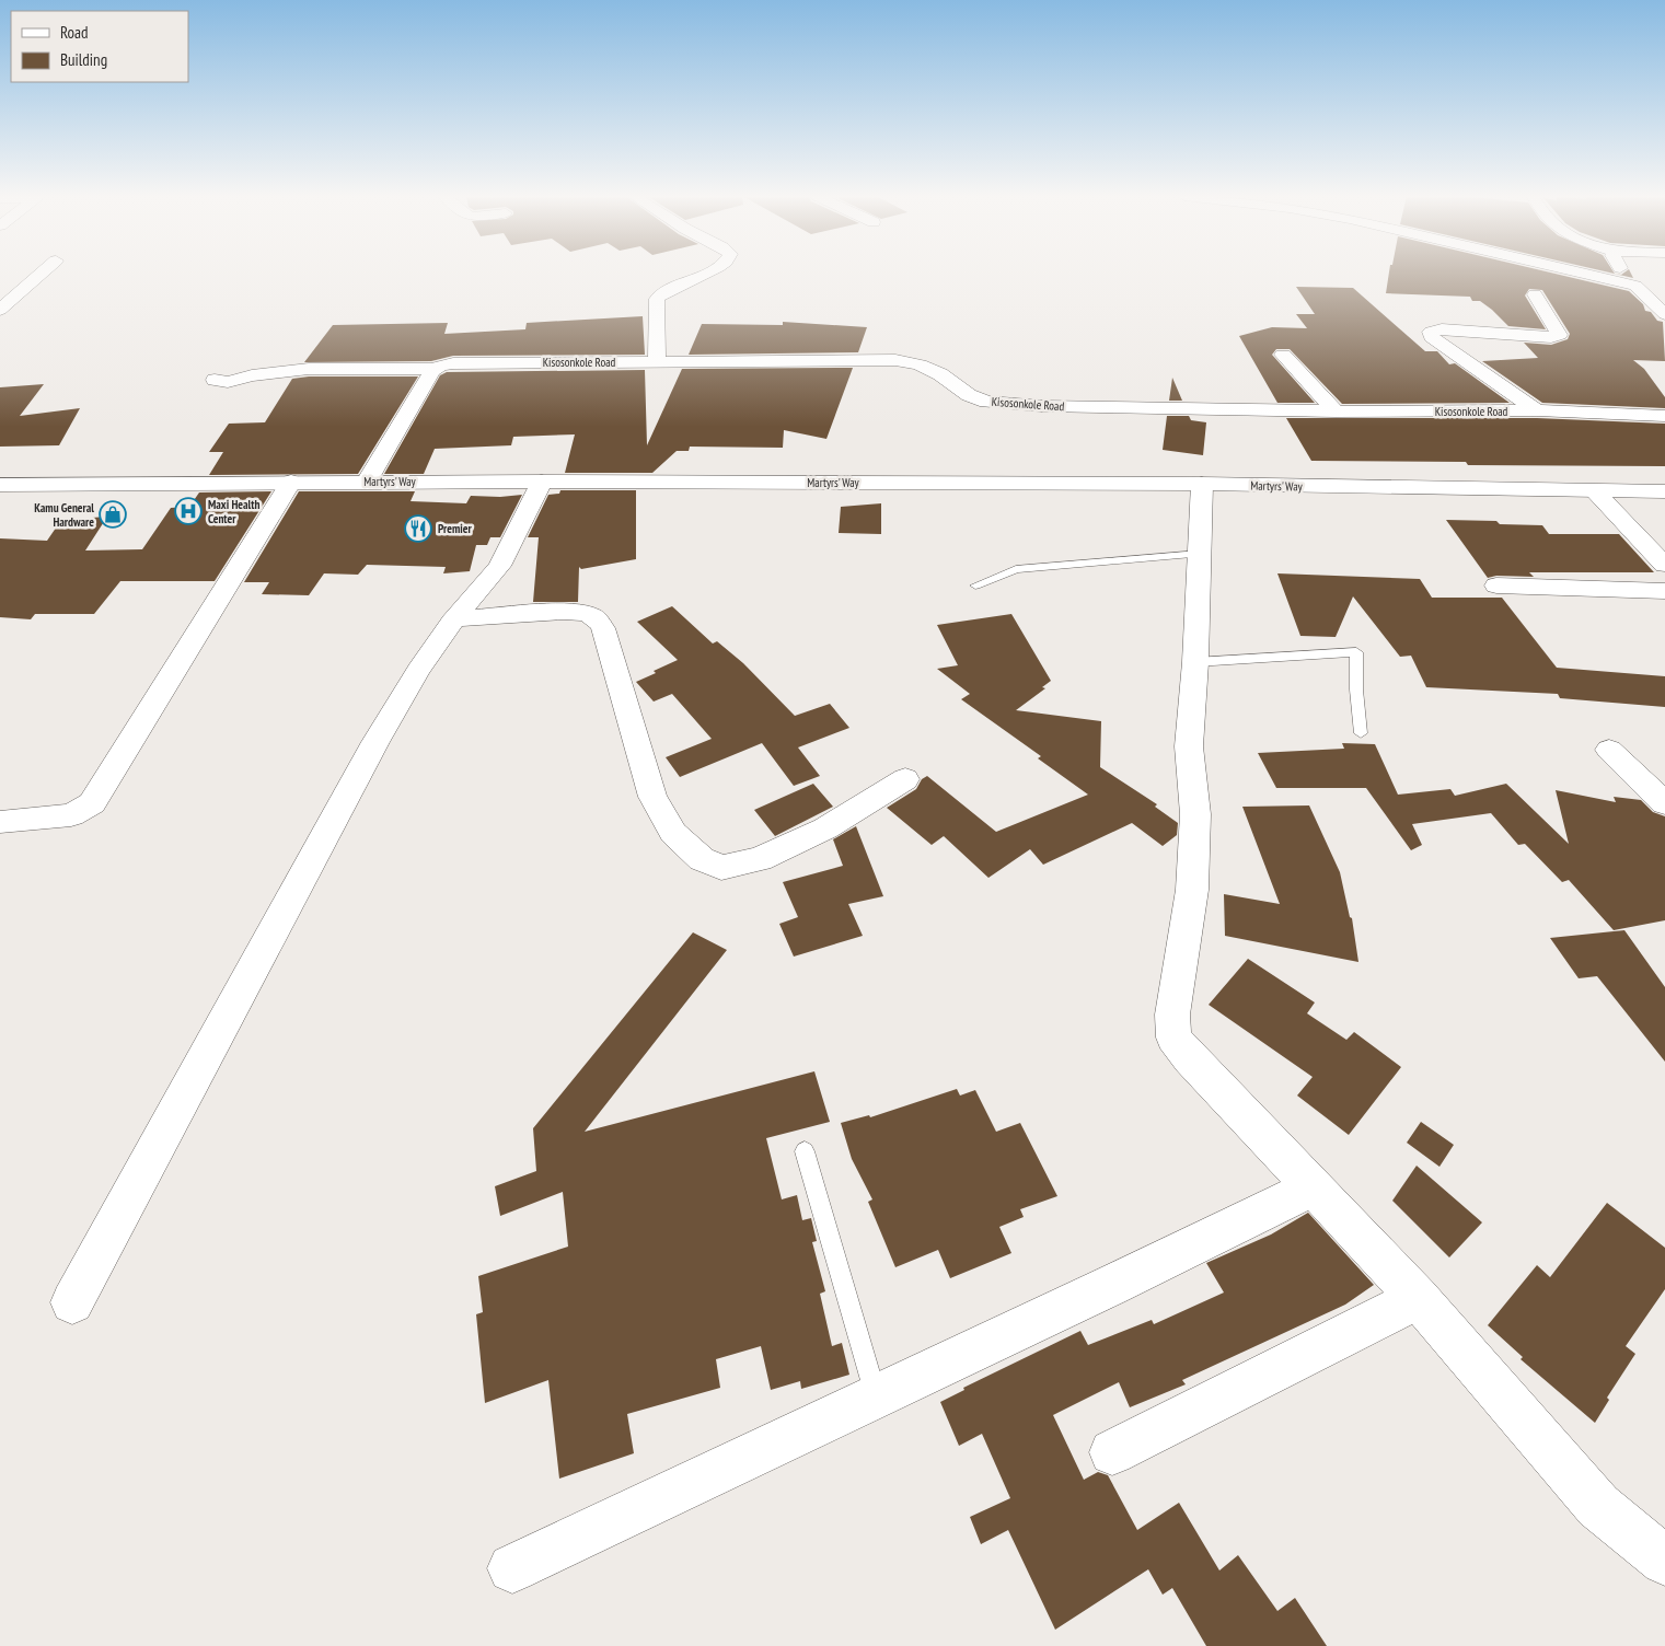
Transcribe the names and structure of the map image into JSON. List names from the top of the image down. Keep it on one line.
{"streets":{"street":["Kisosonkole Road","Martyrs' Way"]},"places":{"hospital":["Maxi Health Center"],"shop":["Kamu General Hardware"],"restaurant":["Premier"]},"legend":["Road","Building"]}
